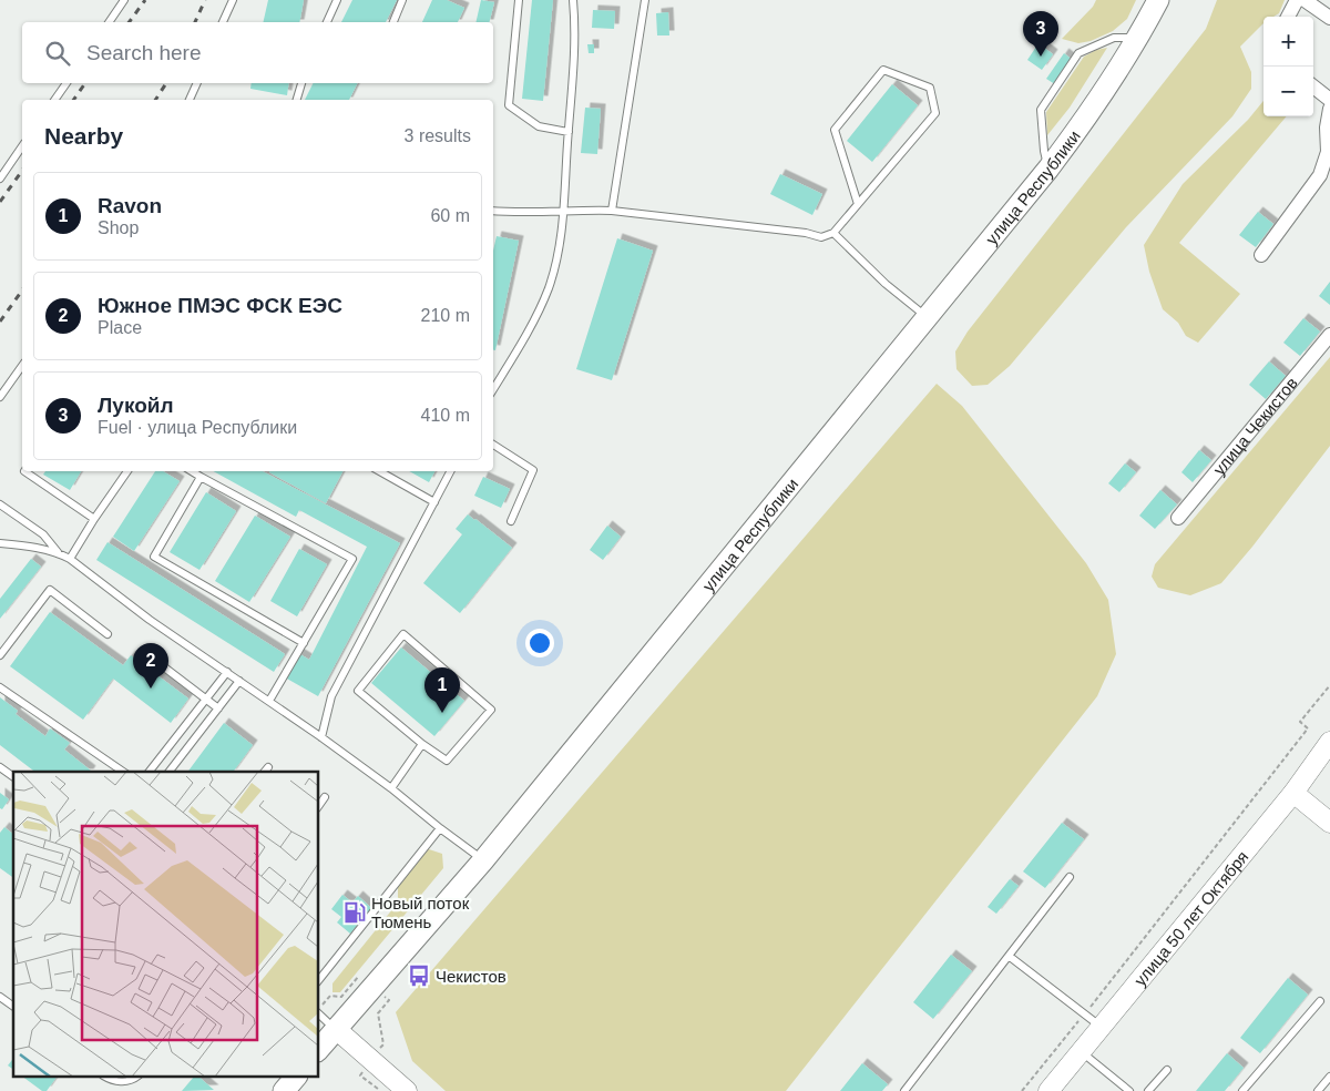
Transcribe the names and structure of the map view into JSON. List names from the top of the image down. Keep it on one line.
{"streets":{"main road":["улица Республики","улица 50 лет Октября"],"street":["улица Чекистов"]},"places":{"fuel station":["Новый поток Тюмень"],"bus stop":["Чекистов"]},"page":{"pins":["3","2","1"],"map_buttons":["+","−"],"search":"Search here","heading":["Nearby","3 results"],"list":[{"mark":"1","name":"Ravon","note":"Shop","value":"60 m"},{"mark":"2","name":"Южное ПМЭС ФСК ЕЭС","note":"Place","value":"210 m"},{"mark":"3","name":"Лукойл","note":"Fuel · улица Республики","value":"410 m"}]}}
